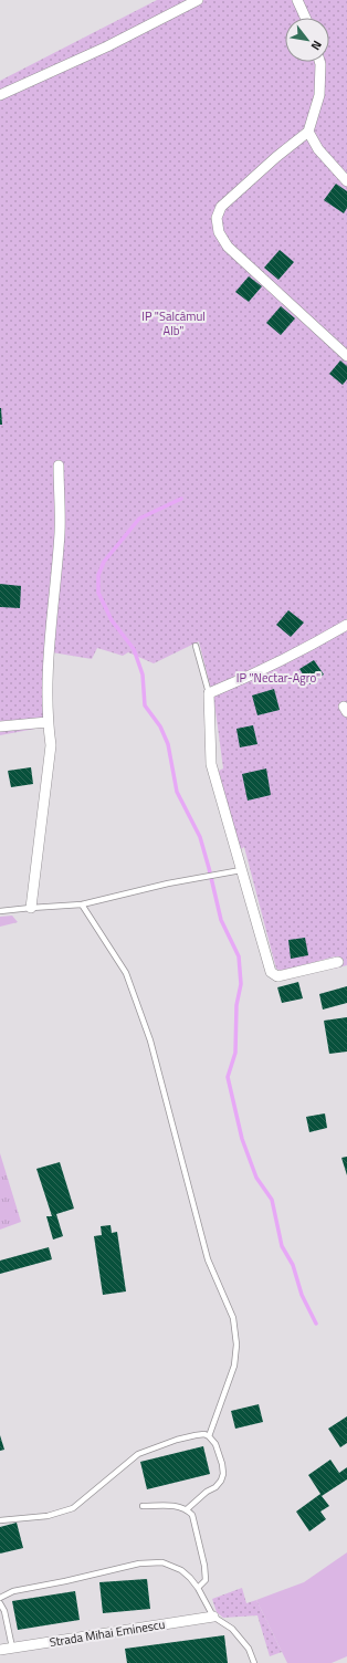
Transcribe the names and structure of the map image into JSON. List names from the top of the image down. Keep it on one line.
{"streets":{"street":["Strada Mihai Eminescu"]},"parks":["IP \"Salcâmul Alb\"","IP \"Nectar-Agro\""],"north":"bottom right"}
